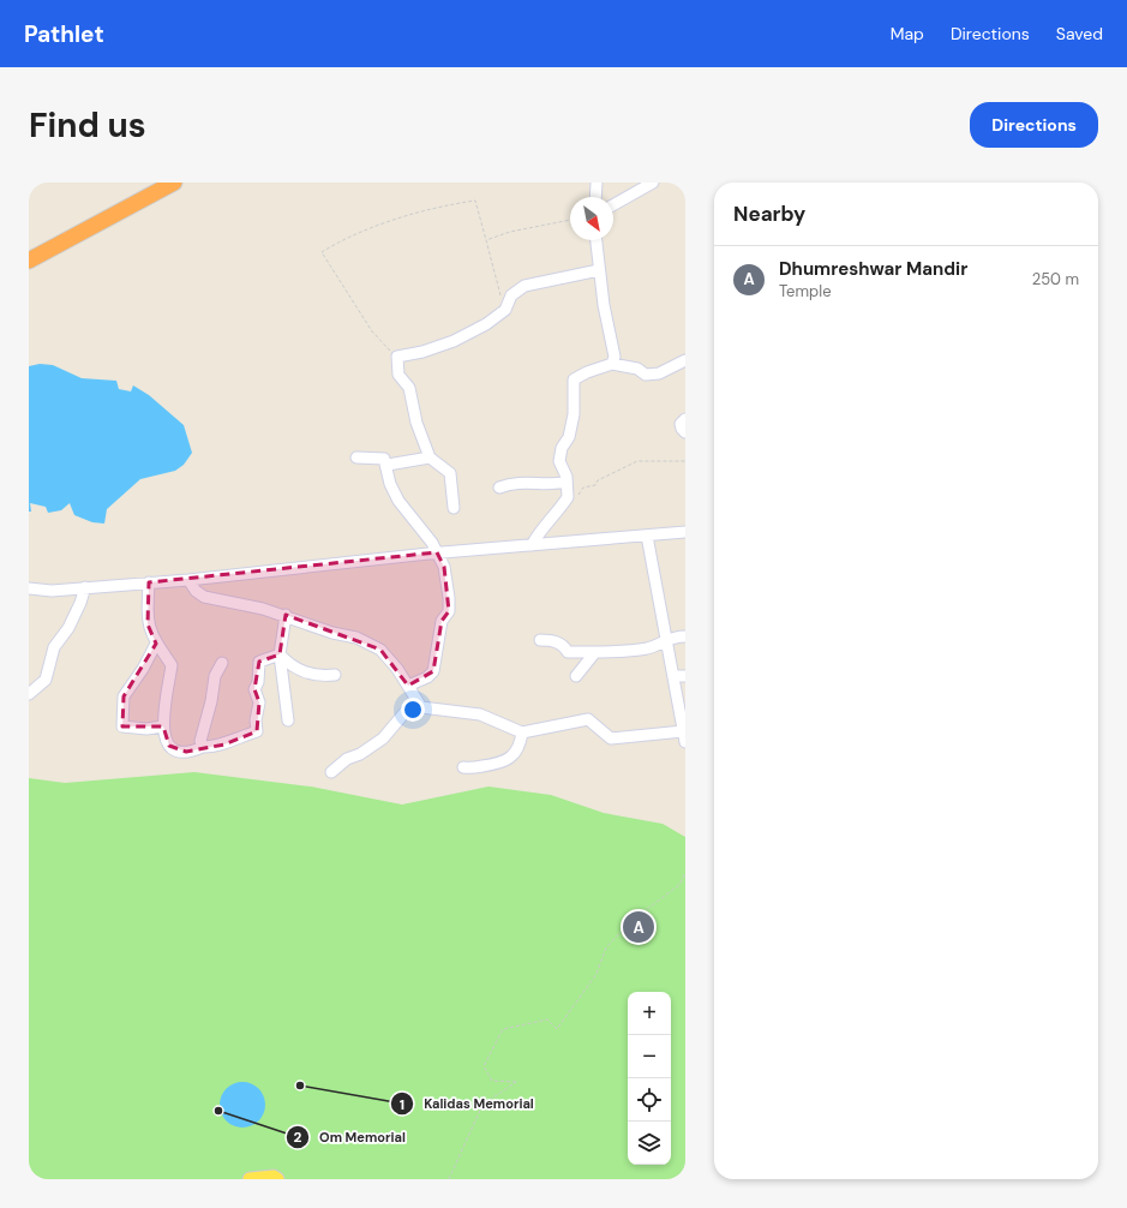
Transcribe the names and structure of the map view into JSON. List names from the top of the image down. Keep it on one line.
{"places":["Kalidas Memorial","Om Memorial"],"north":"bottom right","page":{"header":"Pathlet","nav":["Map","Directions","Saved"],"buttons":"Directions","title":"Find us","heading":"Nearby","list":[{"mark":"A","name":"Dhumreshwar Mandir","note":"Temple","value":"250 m"}],"pins":"A","map_buttons":["+","−"]}}
